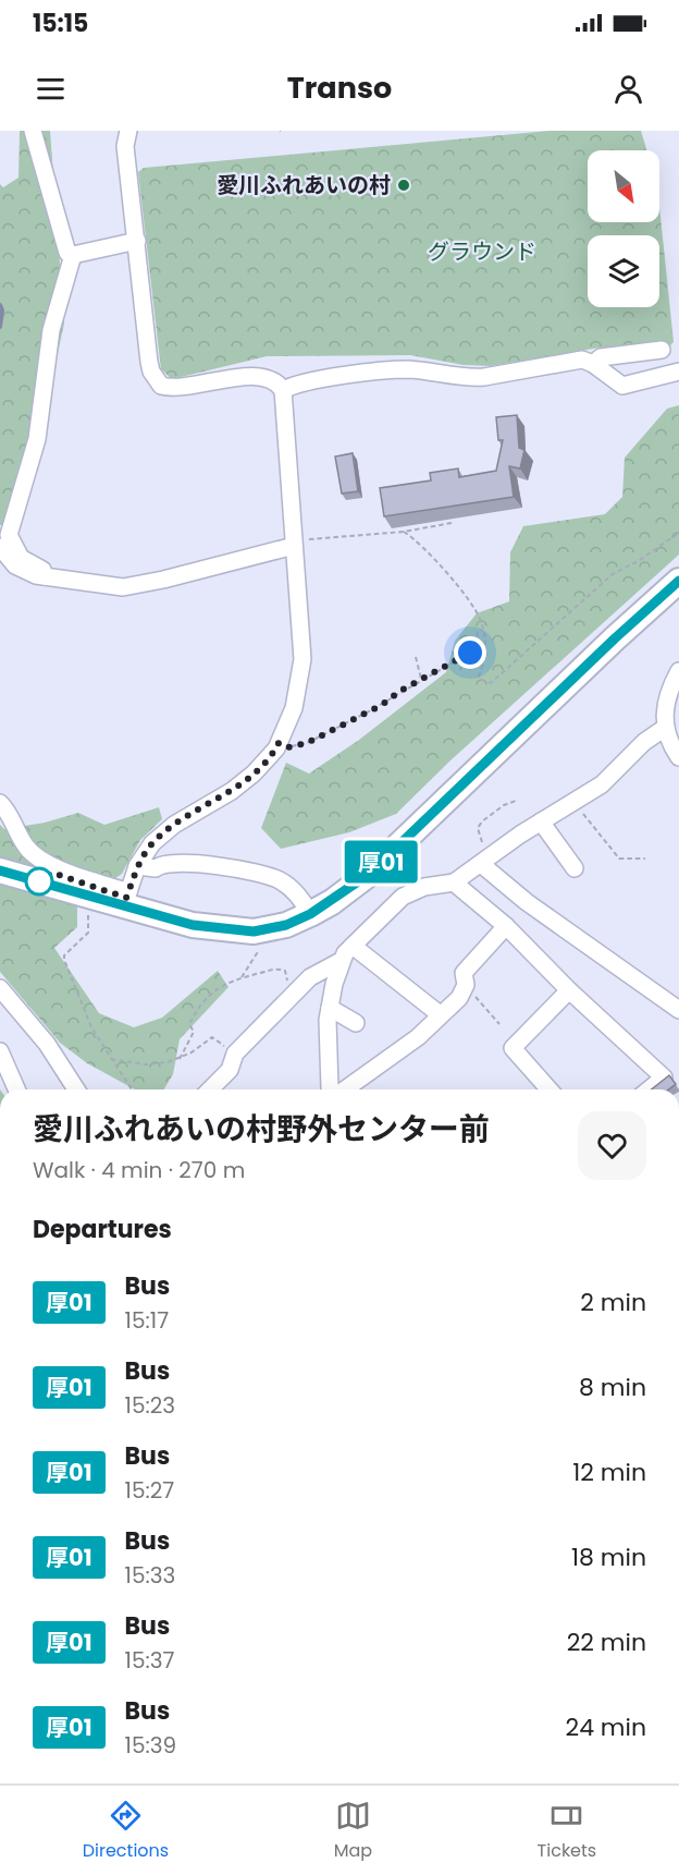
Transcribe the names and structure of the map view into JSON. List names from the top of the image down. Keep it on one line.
{"parks":["グラウンド"],"places":["愛川ふれあいの村"],"lines":["bus line 厚01"],"north":"bottom right","page":{"status":"15:15","header":"Transo","on_map":"厚01","heading":[["愛川ふれあいの村野外センター前","Walk · 4 min · 270 m"],"Departures"],"list":[{"mark":"厚01","name":"Bus","note":"15:17","value":"2 min"},{"mark":"厚01","name":"Bus","note":"15:23","value":"8 min"},{"mark":"厚01","name":"Bus","note":"15:27","value":"12 min"},{"mark":"厚01","name":"Bus","note":"15:33","value":"18 min"},{"mark":"厚01","name":"Bus","note":"15:37","value":"22 min"},{"mark":"厚01","name":"Bus","note":"15:39","value":"24 min"}],"tabs":["Directions","Map","Tickets"]}}
